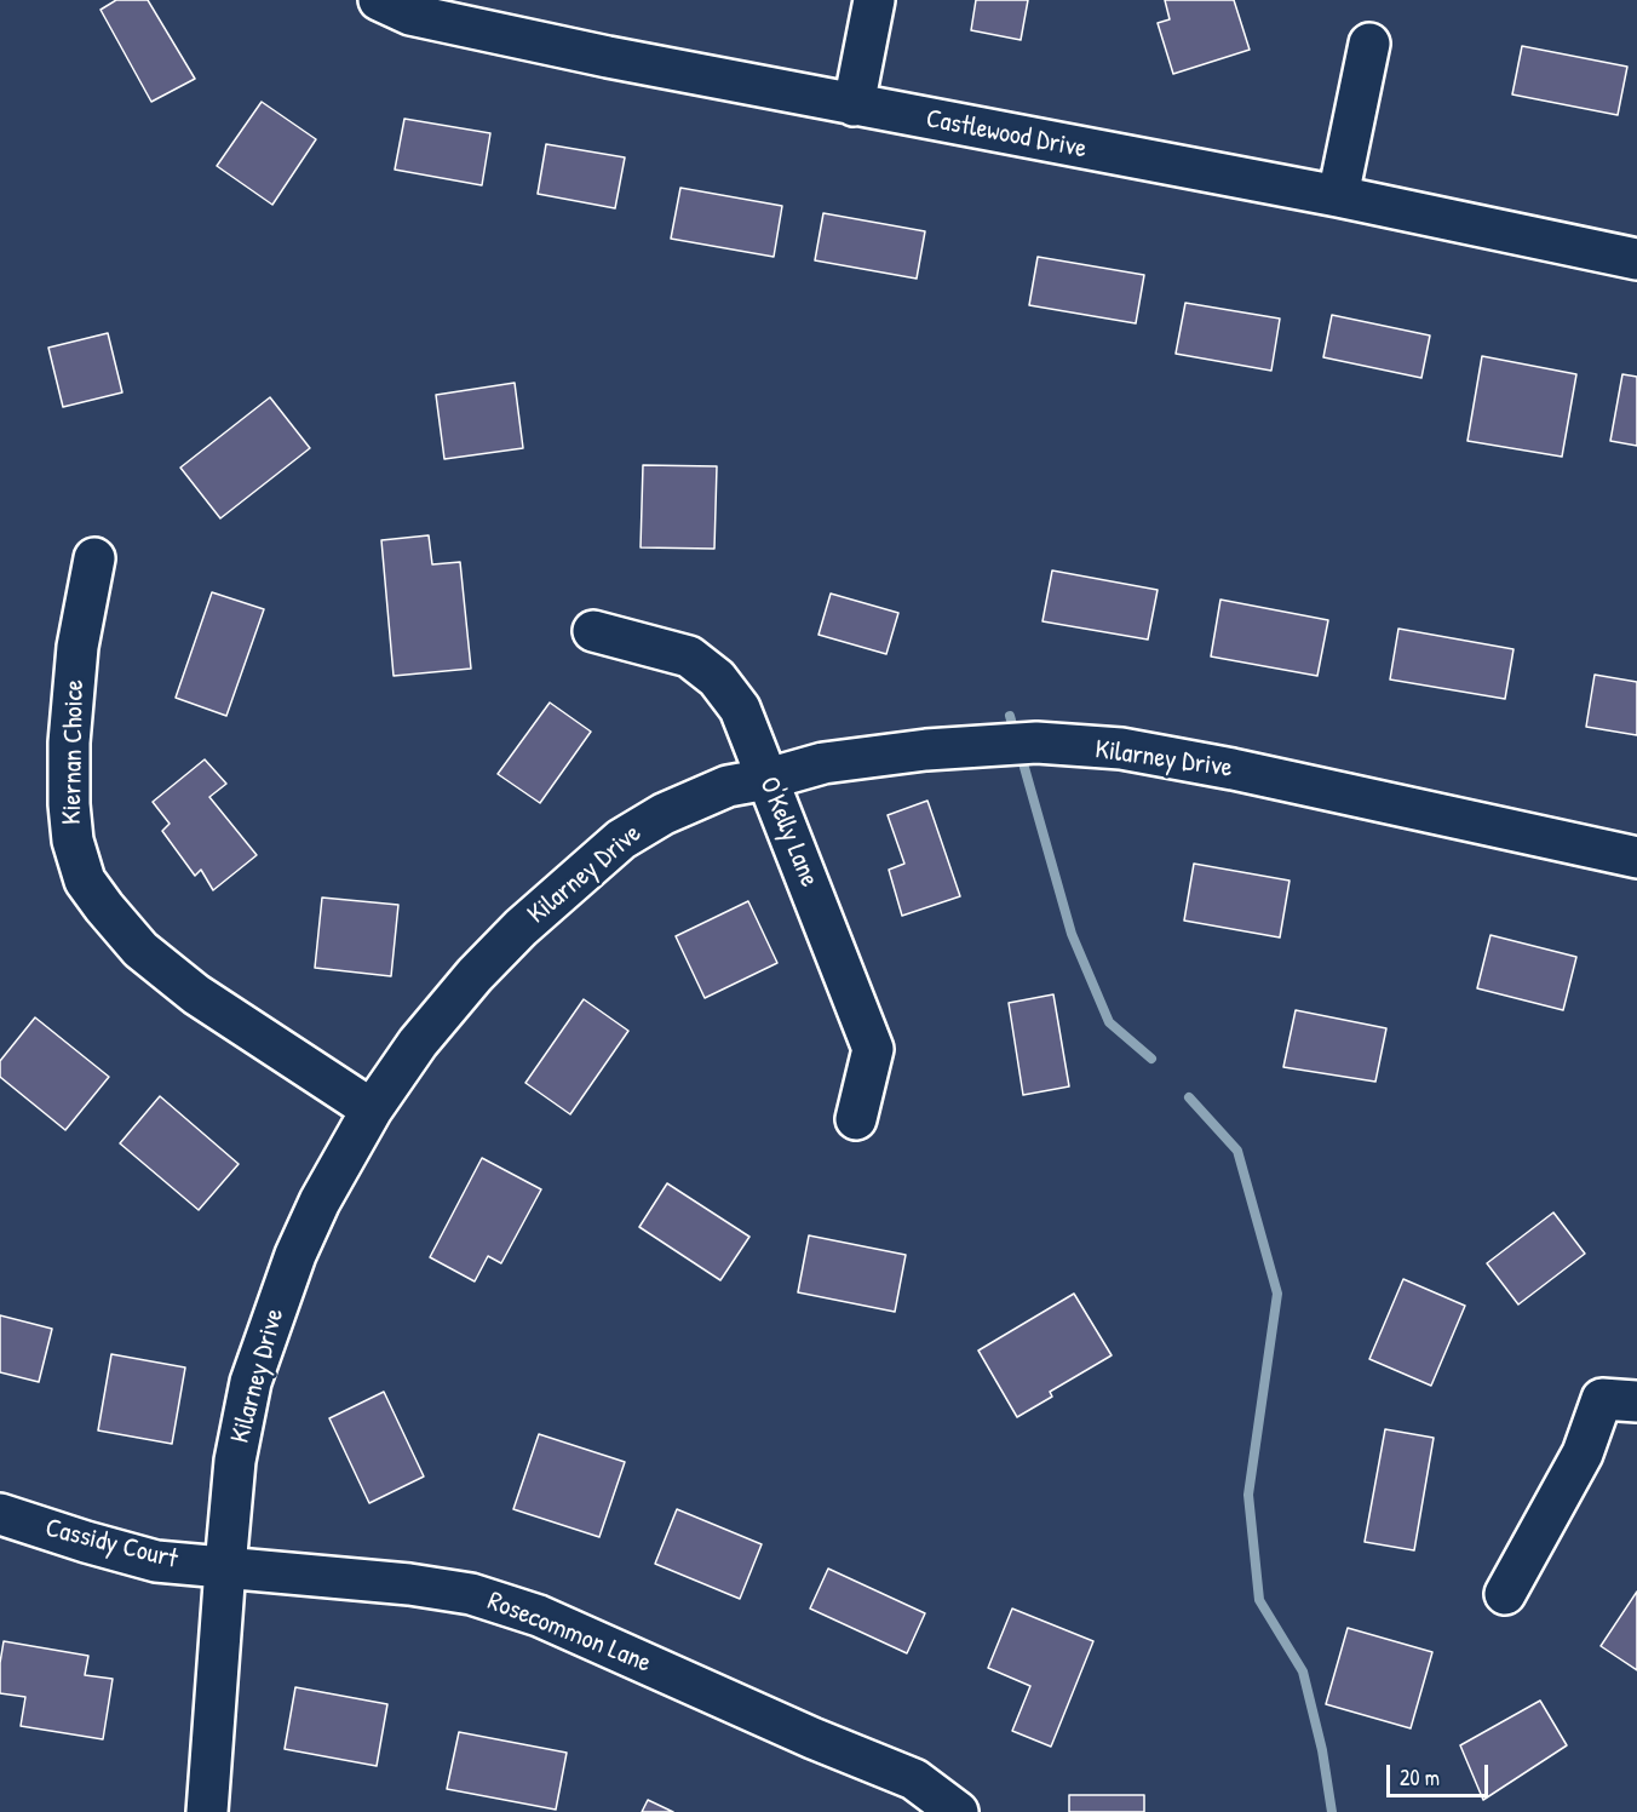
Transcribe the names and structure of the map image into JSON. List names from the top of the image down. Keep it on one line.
{"streets":{"street":["Castlewood Drive","Kiernan Choice","Kilarney Drive","O'Kelly Lane","Cassidy Court","Rosecommon Lane"]},"crossings":[["Kiernan Choice","Kilarney Drive"],["Kilarney Drive","O'Kelly Lane"],["Kilarney Drive","Cassidy Court"],["Kilarney Drive","Rosecommon Lane"],["Cassidy Court","Rosecommon Lane"]],"scale_bar":"20 m"}
